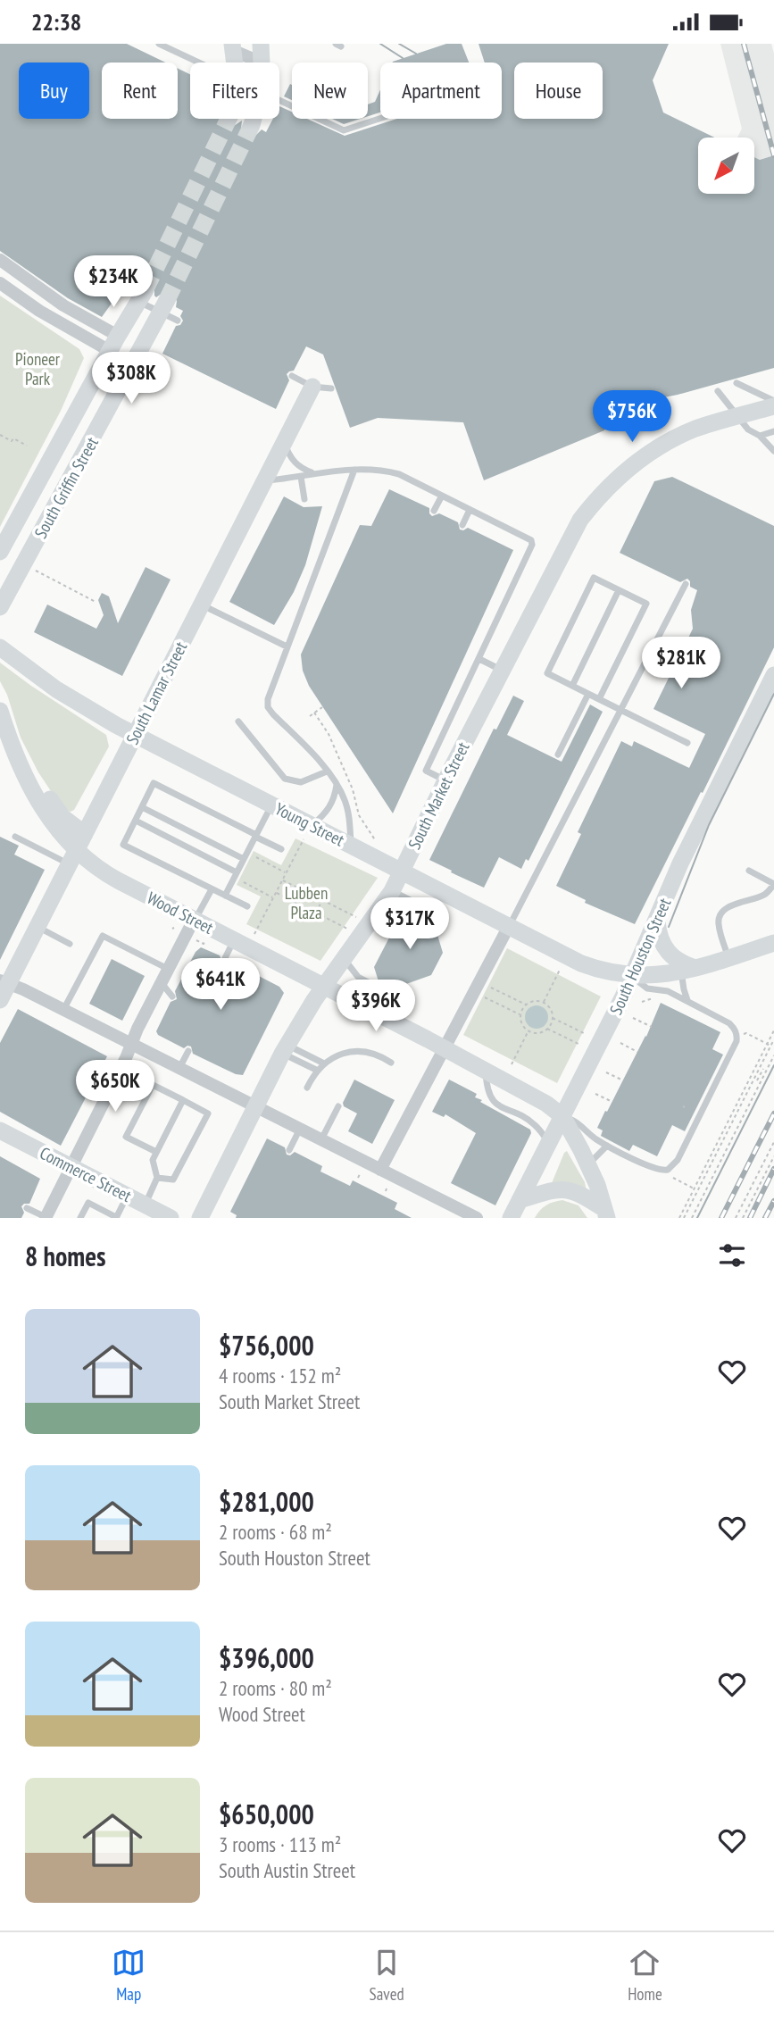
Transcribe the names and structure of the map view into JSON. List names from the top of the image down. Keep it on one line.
{"streets":{"main road":["South Griffin Street","South Lamar Street","South Market Street","Young Street","Wood Street","South Houston Street","Commerce Street"]},"crossings":[["South Lamar Street","Young Street"],["South Lamar Street","Wood Street"],["South Market Street","Young Street"],["South Market Street","Wood Street"],["Young Street","South Houston Street"],["Wood Street","South Houston Street"]],"parks":["Pioneer Park","Lubben Plaza"],"north":"bottom left","page":{"status":"22:38","chip":["Buy","Rent","Filters","New","Apartment","House"],"price":["$234K","$308K","$756K","$281K","$317K","$641K","$396K","$650K"],"heading":"8 homes","list":[{"name":"$756,000","note":"4 rooms · 152 m² · South Market Street"},{"name":"$281,000","note":"2 rooms · 68 m² · South Houston Street"},{"name":"$396,000","note":"2 rooms · 80 m² · Wood Street"},{"name":"$650,000","note":"3 rooms · 113 m² · South Austin Street"}],"tabs":["Map","Saved","Home"]}}
